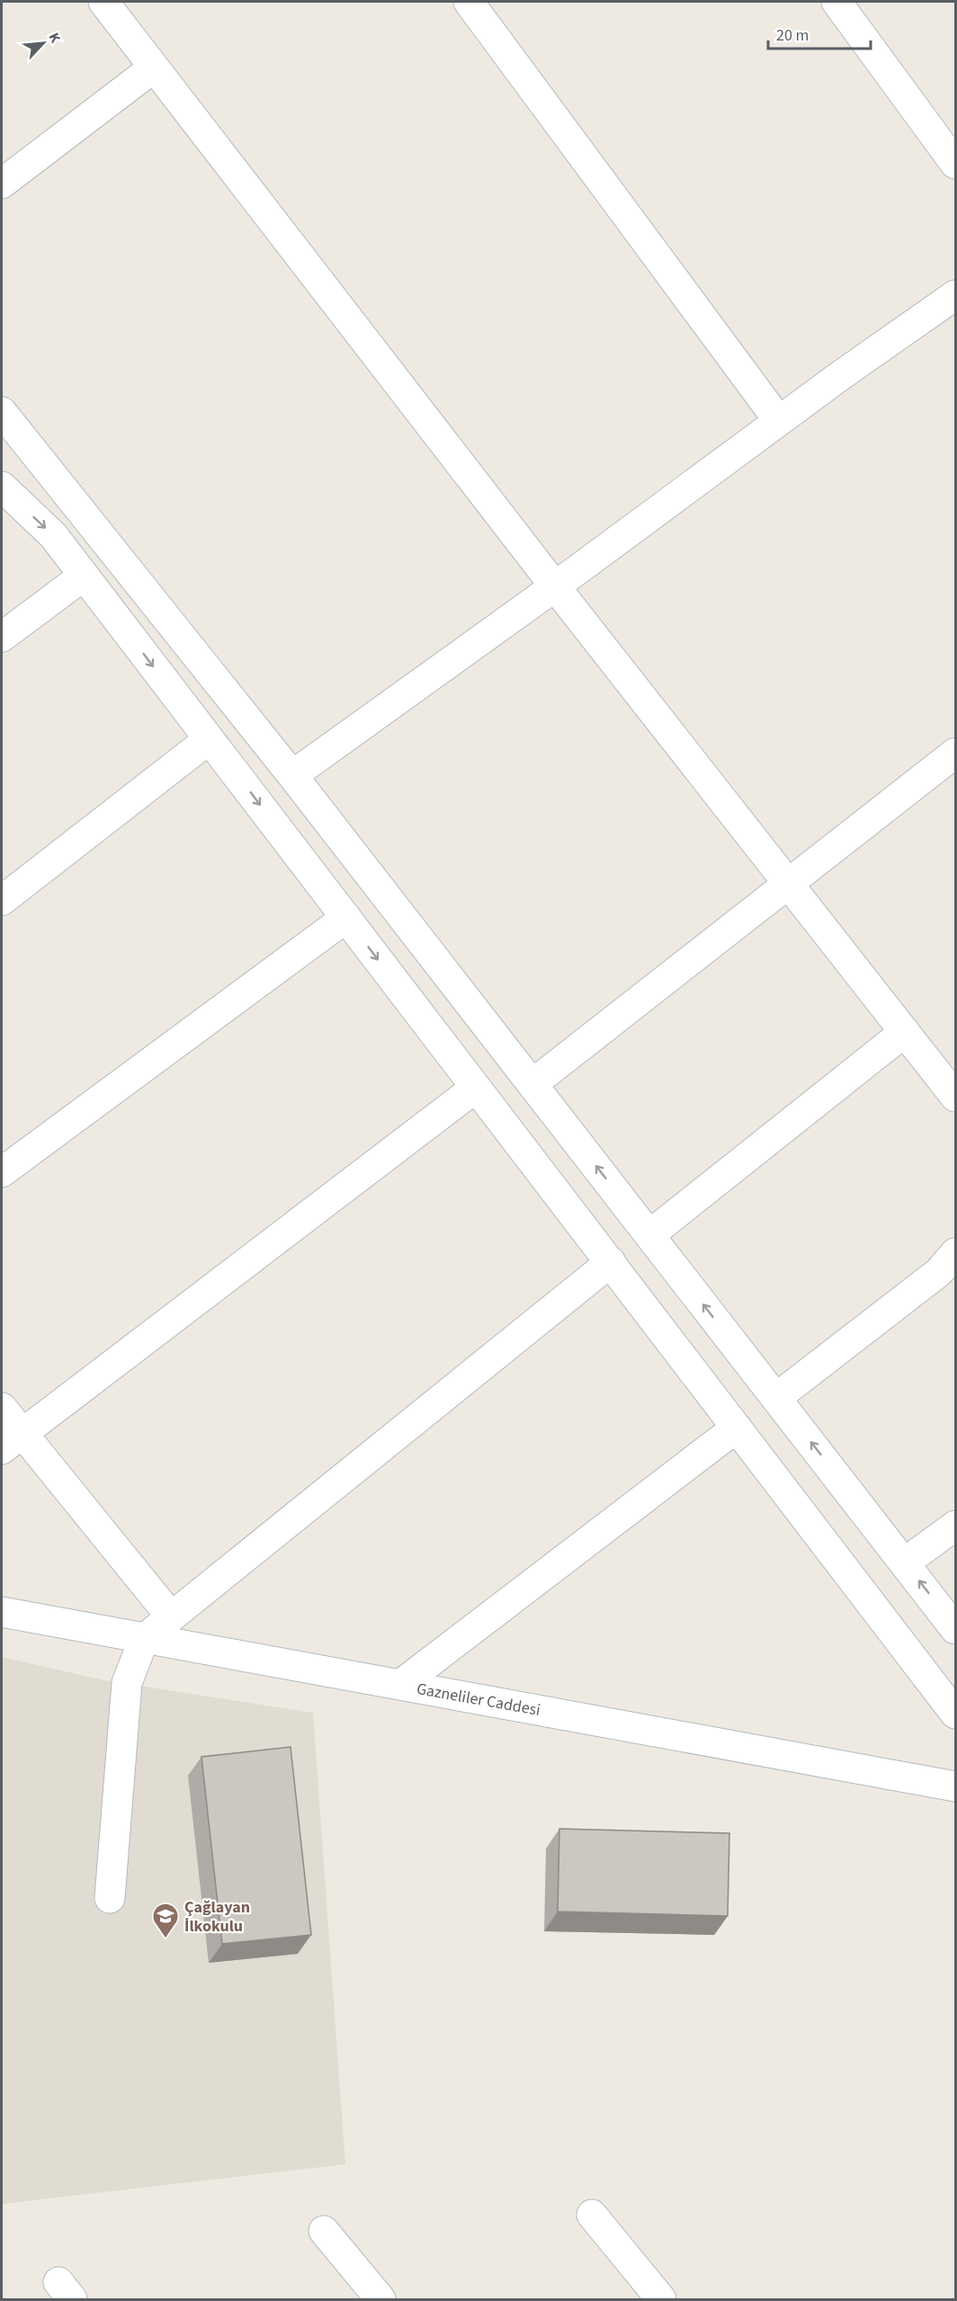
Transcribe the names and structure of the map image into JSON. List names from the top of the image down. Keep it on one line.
{"streets":{"street":["Gazneliler Caddesi"]},"places":{"school or university":["Çağlayan İlkokulu"]},"scale_bar":"20 m","north":"top right"}
